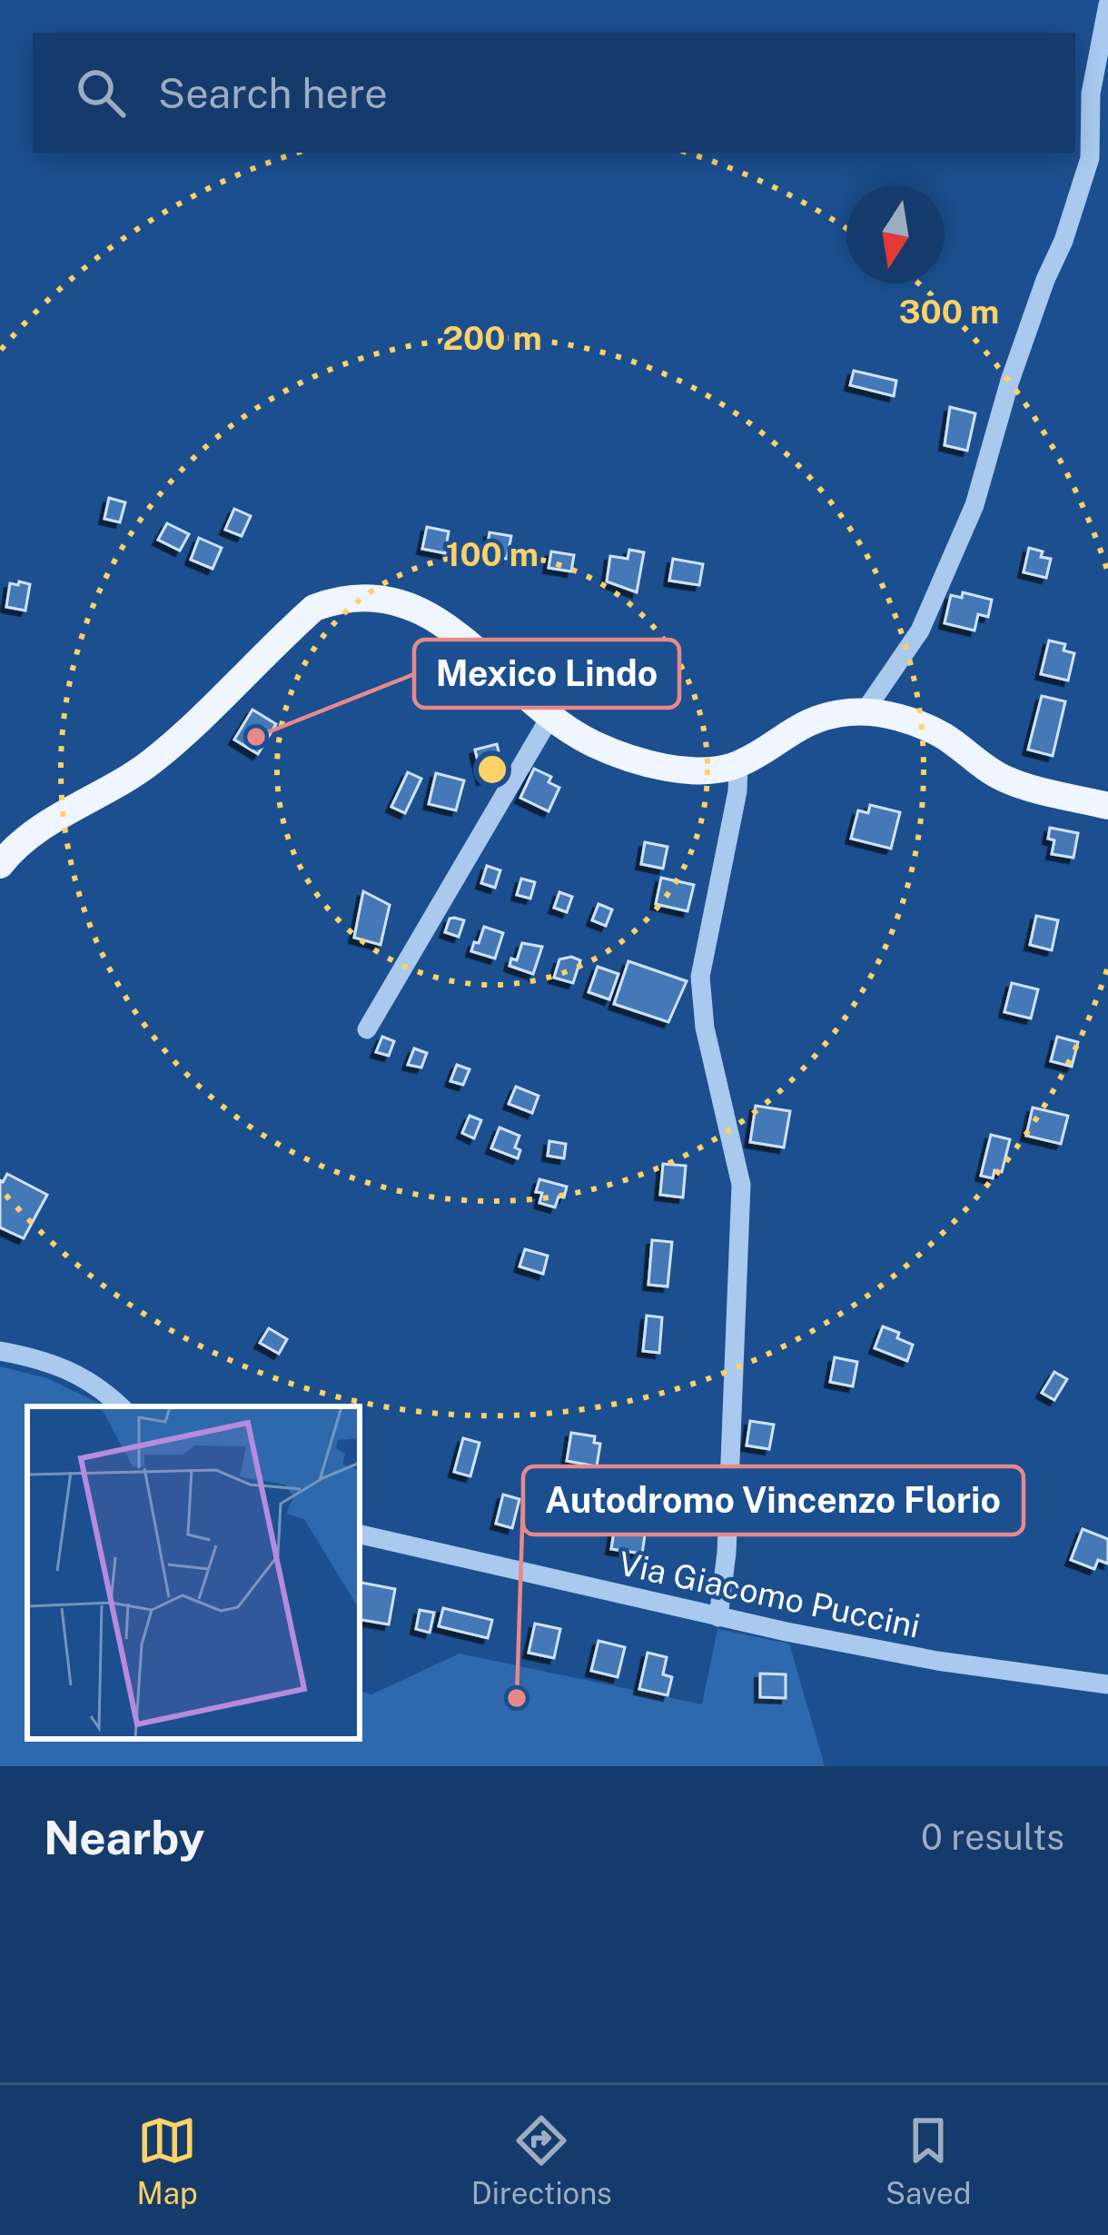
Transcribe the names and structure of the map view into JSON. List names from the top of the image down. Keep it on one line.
{"streets":{"street":["Via Giacomo Puccini"]},"places":["Mexico Lindo","Autodromo Vincenzo Florio"],"north":"bottom","page":{"search":"Search here","heading":["Nearby","0 results"],"nav":["Map","Directions","Saved"]},"rings":["300 m","200 m","100 m"]}
